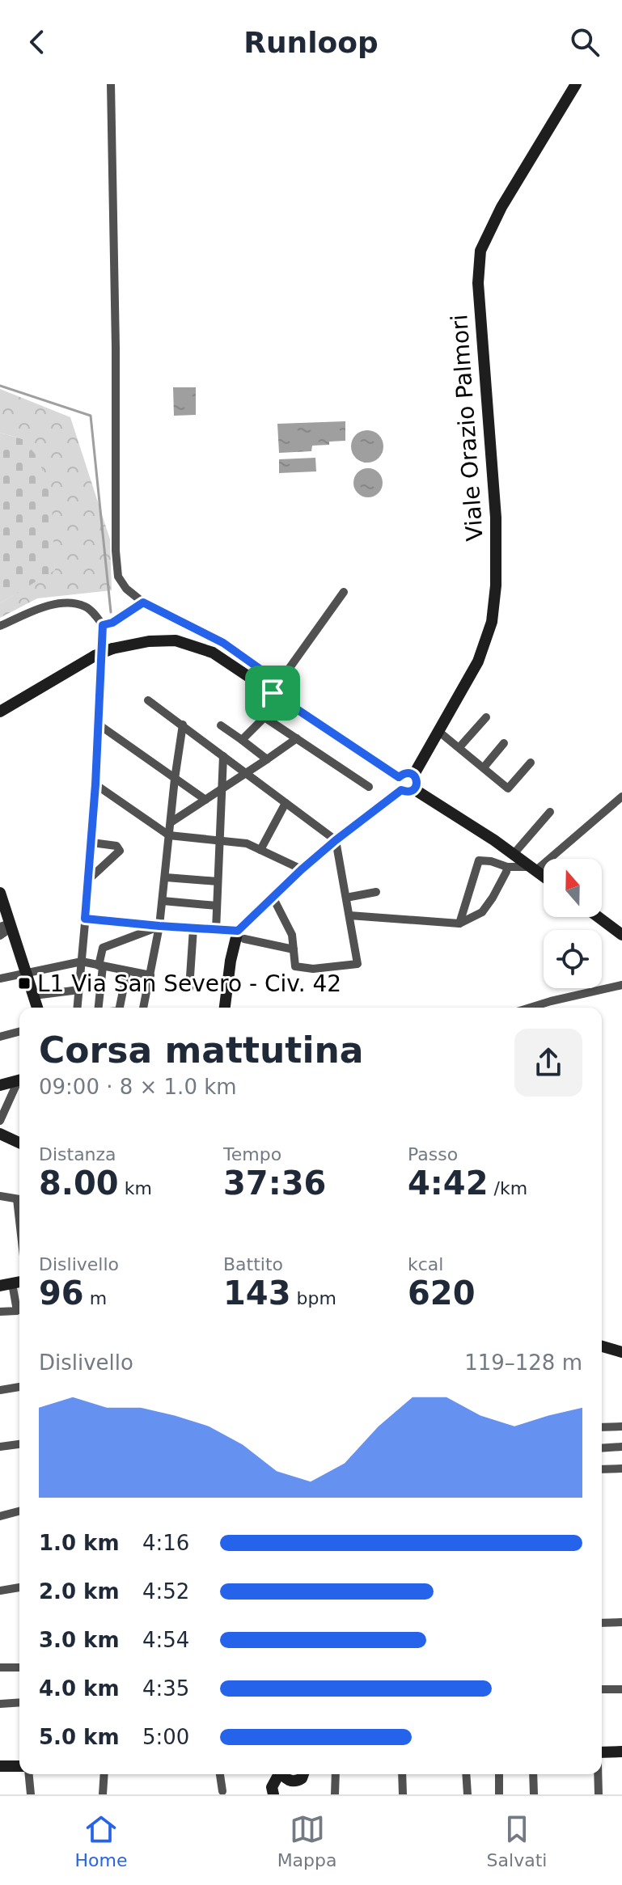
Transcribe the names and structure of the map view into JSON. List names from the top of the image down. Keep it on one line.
{"streets":{"street":["Viale Orazio Palmori"]},"places":{"transit":["L1 Via San Severo - Civ. 42"]},"north":"top","page":{"header":"Runloop","heading":["Corsa mattutina","09:00 · 8 × 1.0 km"],"stats":[["Distanza","8.00 km"],["Tempo","37:36"],["Passo","4:42 /km"],["Dislivello","96 m"],["Battito","143 bpm"],["kcal","620"]],"chart":["Dislivello","119–128 m"],"list":[{"name":"1.0 km","note":"4:16"},{"name":"2.0 km","note":"4:52"},{"name":"3.0 km","note":"4:54"},{"name":"4.0 km","note":"4:35"},{"name":"5.0 km","note":"5:00"}],"tabs":["Home","Mappa","Salvati"]}}
